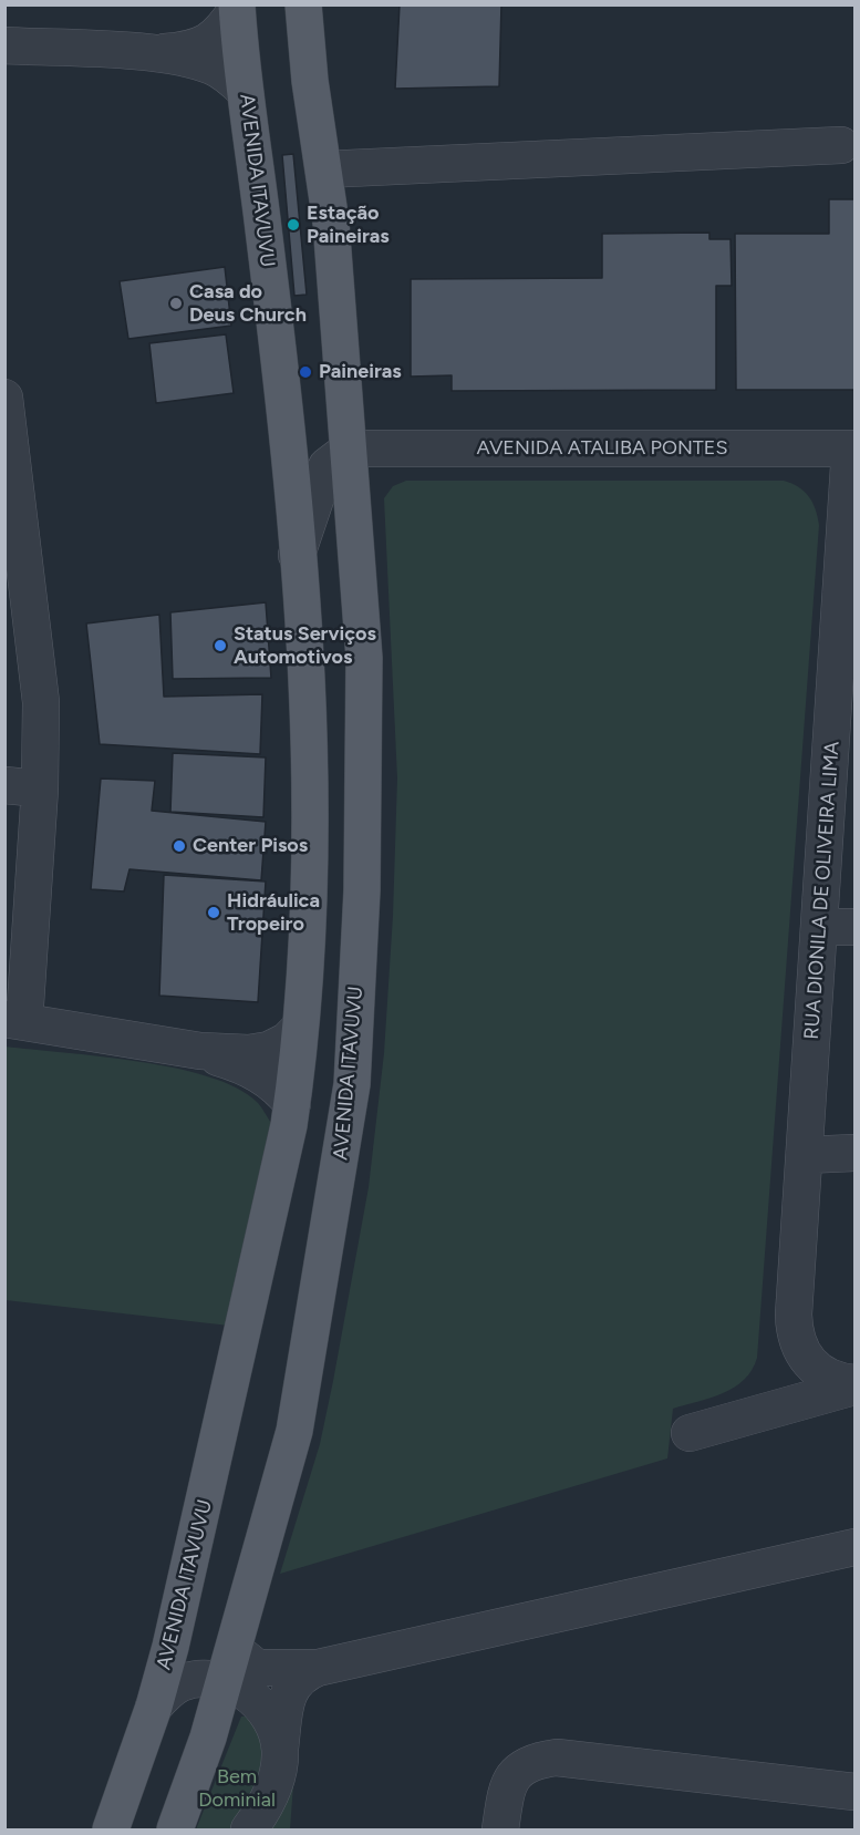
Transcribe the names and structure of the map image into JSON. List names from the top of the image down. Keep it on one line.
{"streets":{"main road":["AVENIDA ITAVUVU"],"street":["AVENIDA ATALIBA PONTES","RUA DIONILA DE OLIVEIRA LIMA"]},"crossings":[["AVENIDA ITAVUVU","AVENIDA ATALIBA PONTES"],["AVENIDA ATALIBA PONTES","RUA DIONILA DE OLIVEIRA LIMA"]],"parks":["Bem Dominial"],"places":["Estação Paineiras","Casa do Deus Church","Paineiras","Status Serviços Automotivos","Center Pisos","Hidráulica Tropeiro"]}
